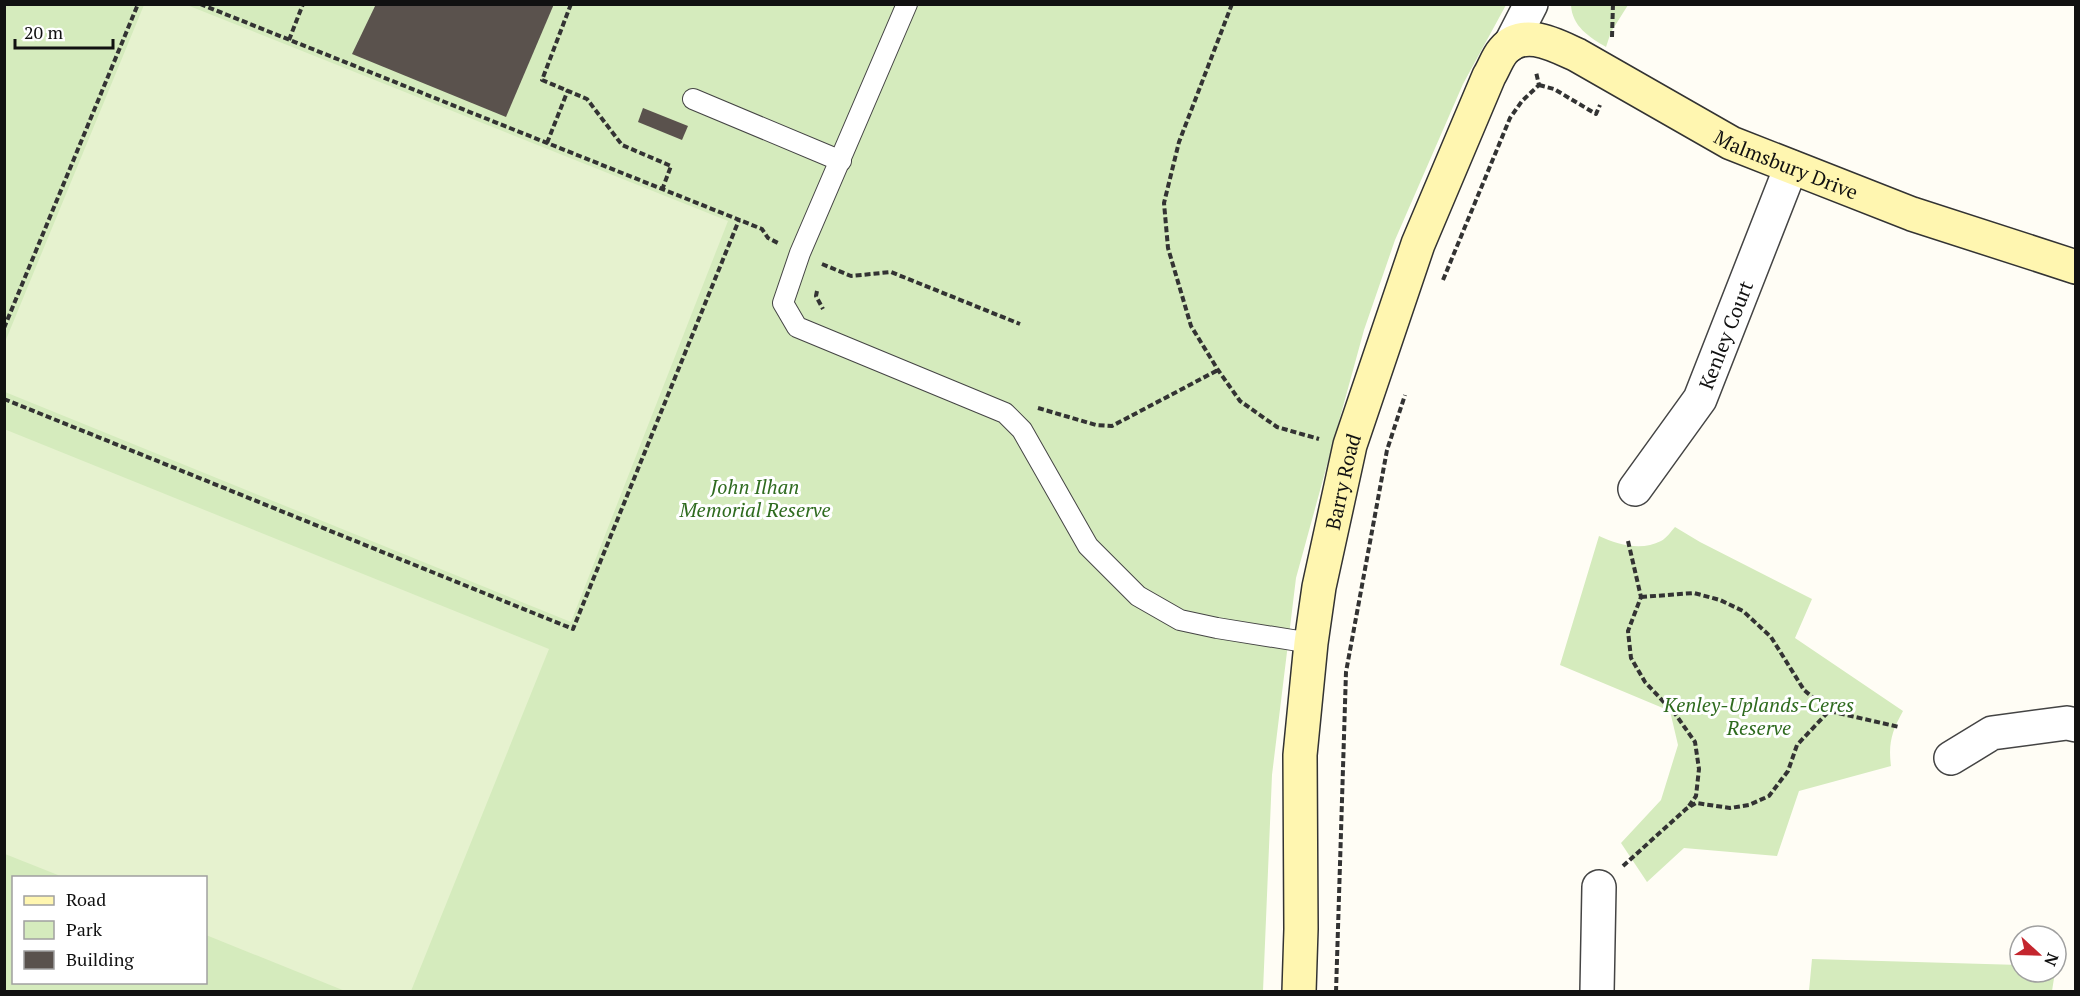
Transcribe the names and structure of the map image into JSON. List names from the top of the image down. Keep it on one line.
{"streets":{"street":["Malmsbury Drive","Kenley Court","Barry Road"]},"crossings":[["Malmsbury Drive","Kenley Court"],["Malmsbury Drive","Barry Road"]],"parks":["John Ilhan Memorial Reserve","Kenley-Uplands-Ceres Reserve"],"legend":["Road","Park","Building"],"scale_bar":"20 m","north":"right"}
